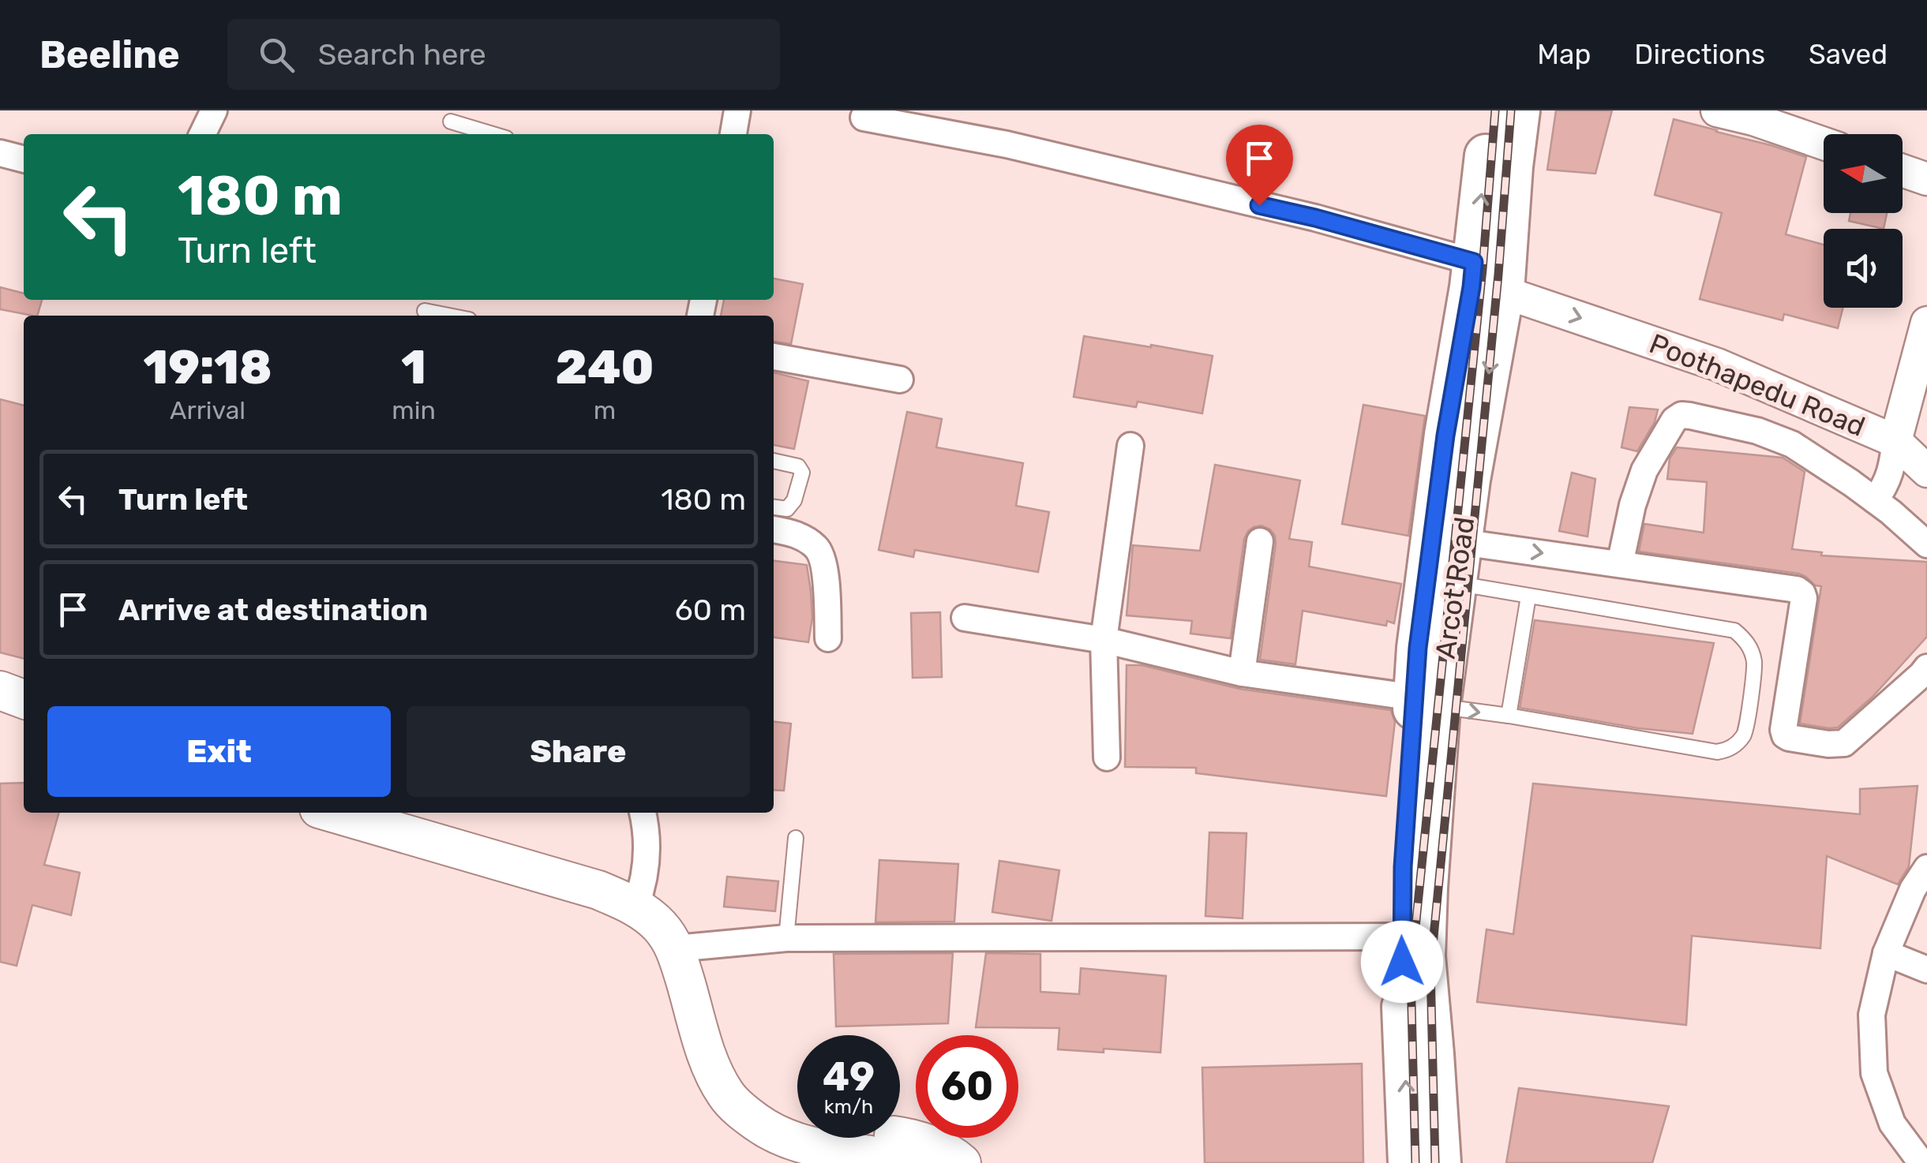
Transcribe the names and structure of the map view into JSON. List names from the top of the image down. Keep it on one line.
{"streets":{"main road":["Arcot Road"],"street":["Poothapedu Road"]},"crossings":[["Poothapedu Road","Arcot Road"]],"north":"left","page":{"header":"Beeline","search":"Search here","nav":["Map","Directions","Saved"],"turn":["180 m","Turn left"],"eta":["19:18","Arrival","1","min","240","m"],"list":[{"name":"Turn left","value":"180 m"},{"name":"Arrive at destination","value":"60 m"}],"buttons":["Exit","Share"],"speed":"49 km/h","limit":"60"}}
